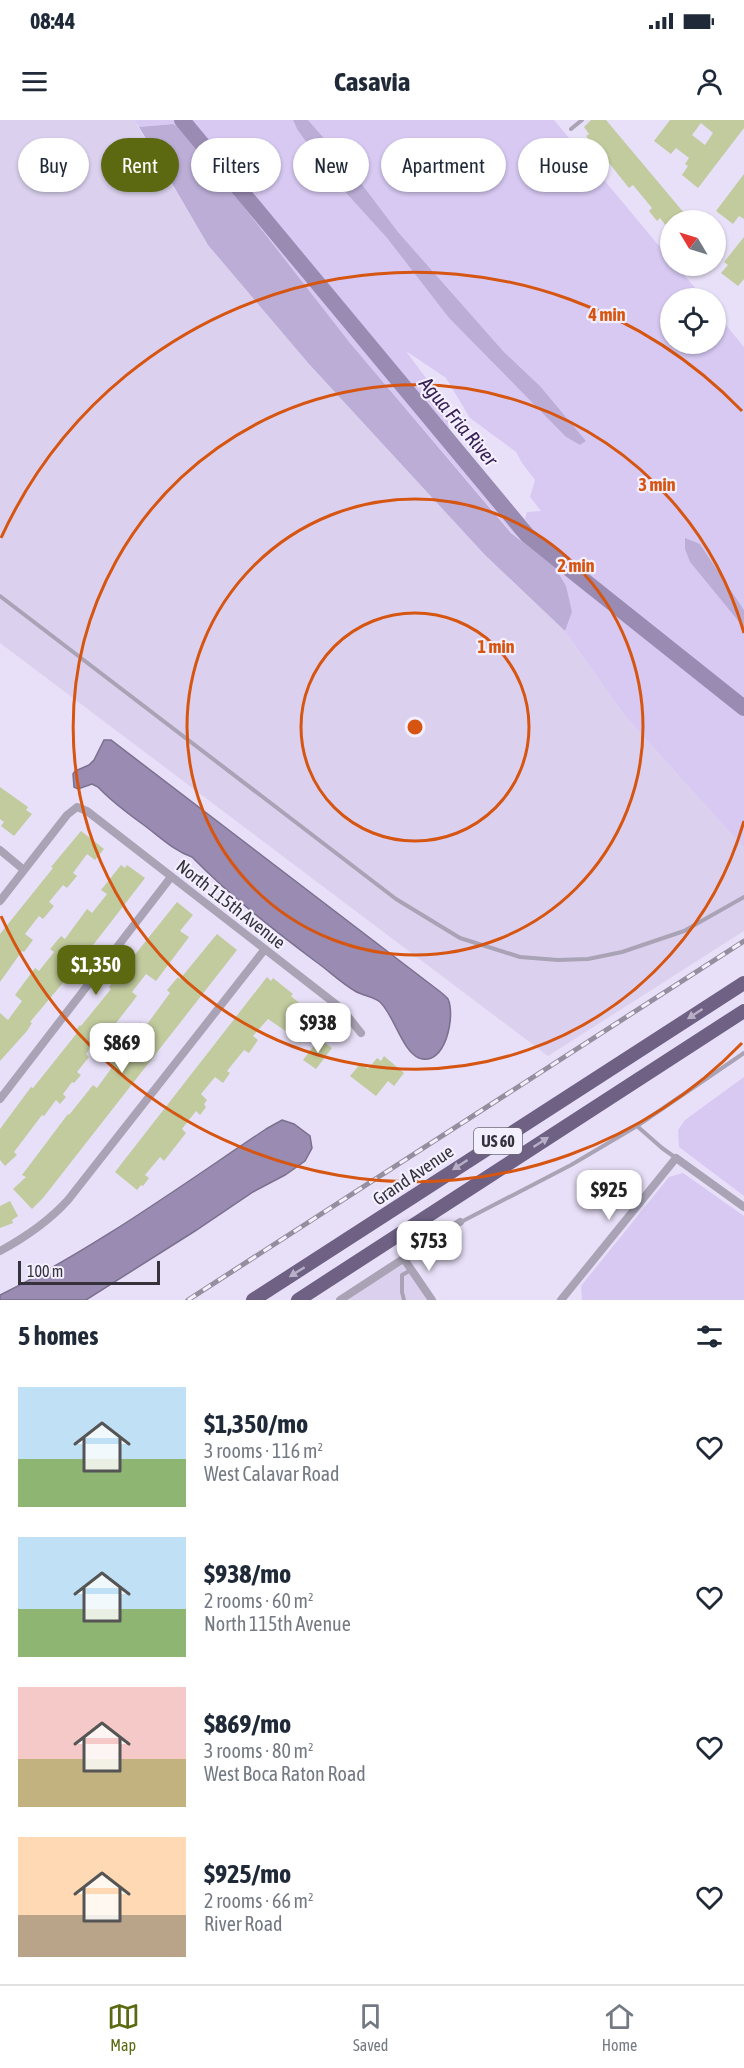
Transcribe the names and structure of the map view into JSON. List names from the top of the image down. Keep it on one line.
{"streets":{"highway":["US 60","Grand Avenue"],"street":["North 115th Avenue"]},"water":["Agua Fria River"],"scale_bar":"100 m","north":"top left","page":{"status":"08:44","header":"Casavia","chip":["Buy","Rent","Filters","New","Apartment","House"],"price":["$1,350","$938","$869","$925","$753"],"scale":"100 m","heading":"5 homes","list":[{"name":"$1,350/mo","note":"3 rooms · 116 m² · West Calavar Road"},{"name":"$938/mo","note":"2 rooms · 60 m² · North 115th Avenue"},{"name":"$869/mo","note":"3 rooms · 80 m² · West Boca Raton Road"},{"name":"$925/mo","note":"2 rooms · 66 m² · River Road"}],"tabs":["Map","Saved","Home"]},"rings":["4 min","3 min","2 min","1 min"]}
